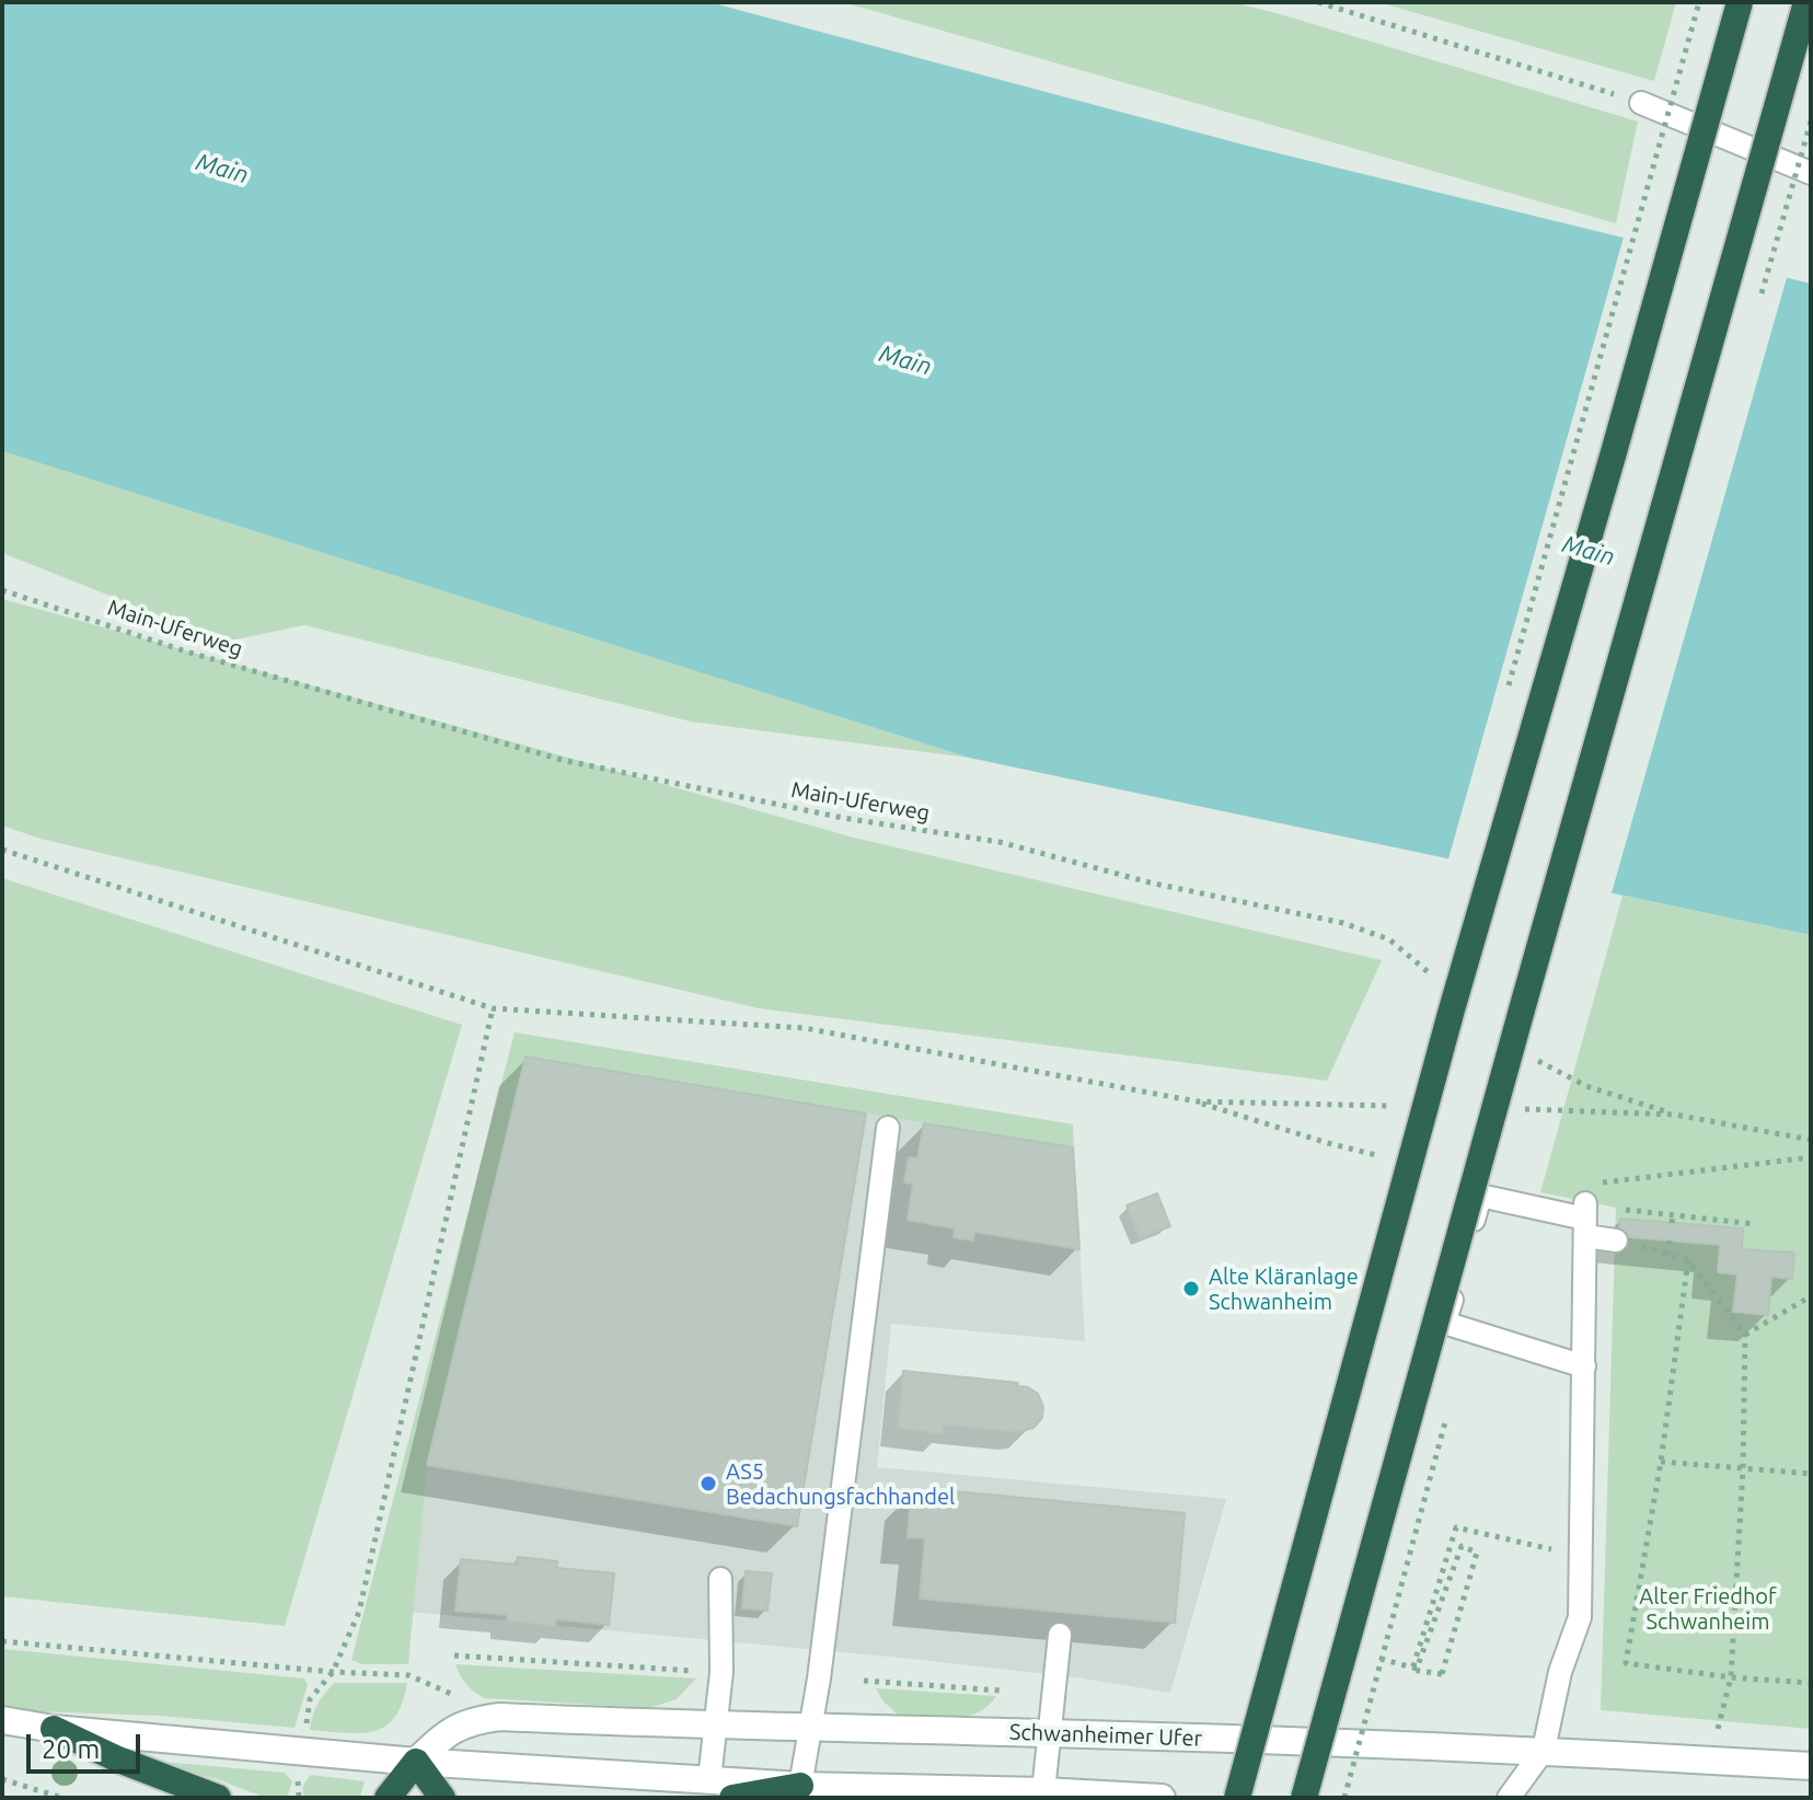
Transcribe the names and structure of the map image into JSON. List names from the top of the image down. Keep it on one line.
{"streets":{"main road":["Schwanheimer Ufer"],"path":["Main-Uferweg"]},"water":["Main"],"parks":["Alter Friedhof Schwanheim"],"places":["Alte Kläranlage Schwanheim","AS5 Bedachungsfachhandel"],"scale_bar":"20 m"}
